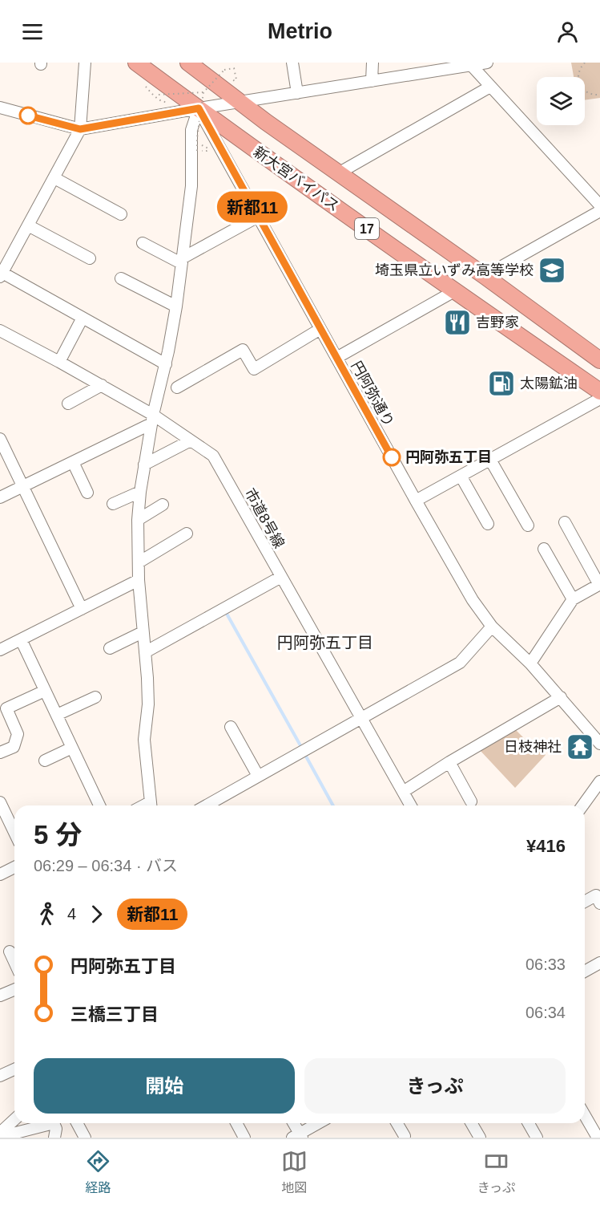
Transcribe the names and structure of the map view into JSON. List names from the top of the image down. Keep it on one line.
{"streets":{"highway":["新大宮バイパス","17"],"street":["円阿弥通り","市道8号線"]},"crossings":[["新大宮バイパス","円阿弥通り"]],"districts":["円阿弥五丁目"],"places":{"school or university":["埼玉県立いずみ高等学校"],"restaurant":["吉野家"],"fuel station":["太陽鉱油"],"other":["円阿弥五丁目"],"temple":["日枝神社"]},"lines":["bus line 新都11"],"page":{"header":"Metrio","on_map":"新都11","heading":["5 分","06:29 – 06:34 · バス","¥416"],"legs":["4","新都11"],"list":[{"name":"円阿弥五丁目","value":"06:33"},{"name":"三橋三丁目","value":"06:34"}],"buttons":["開始","きっぷ"],"tabs":["経路","地図","きっぷ"]}}
